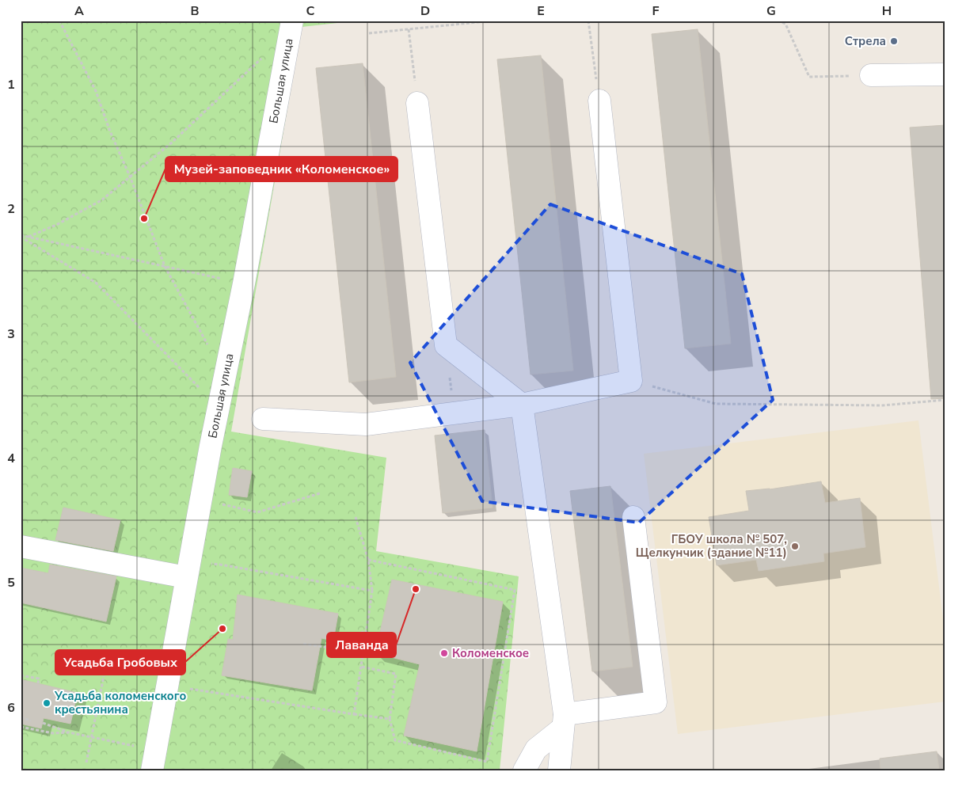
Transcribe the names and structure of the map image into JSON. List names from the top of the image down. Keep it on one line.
{"streets":{"street":["Большая улица"]},"places":["Стрела","Музей-заповедник «Коломенское»","ГБОУ школа № 507, Щелкунчик (здание №11)","Лаванда","Усадьба Гробовых","Коломенское","Усадьба коломенского крестьянина"],"grid":{"columns":["A","B","C","D","E","F","G","H"],"rows":["1","2","3","4","5","6"]}}
